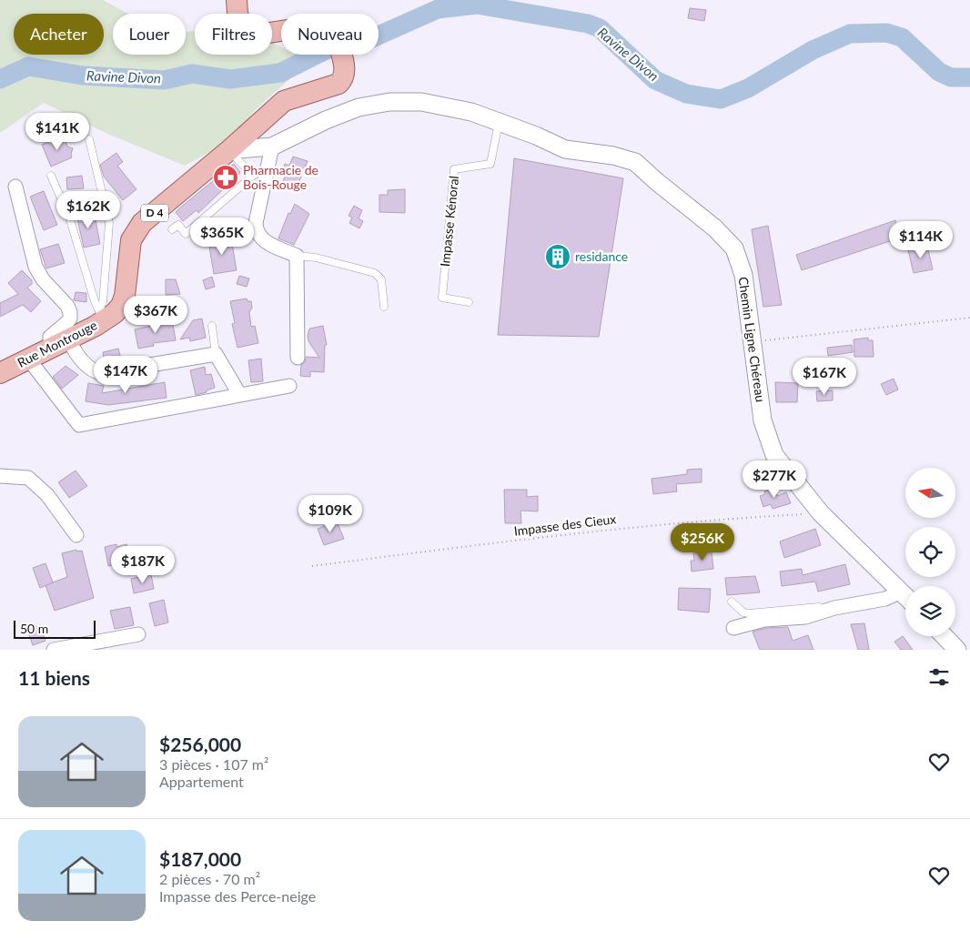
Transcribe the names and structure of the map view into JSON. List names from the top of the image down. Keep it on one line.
{"streets":{"main road":["D 4","Rue Montrouge"],"street":["Chemin Ligne Chéreau"],"lane":["Impasse Kénoral"],"path":["Impasse des Cieux"]},"crossings":[["Impasse Kénoral","Chemin Ligne Chéreau"],["Chemin Ligne Chéreau","Rue Montrouge"],["Chemin Ligne Chéreau","Impasse des Cieux"]],"water":["Ravine Divon"],"places":{"pharmacy":["Pharmacie de Bois-Rouge"],"building":["residance"]},"scale_bar":"50 m","north":"left","page":{"chip":["Acheter","Louer","Filtres","Nouveau"],"price":["$141K","$162K","$365K","$114K","$367K","$147K","$167K","$277K","$109K","$256K","$187K"],"scale":"50 m","heading":"11 biens","list":[{"name":"$256,000","note":"3 pièces · 107 m² · Appartement"},{"name":"$187,000","note":"2 pièces · 70 m² · Impasse des Perce-neige"}]}}
